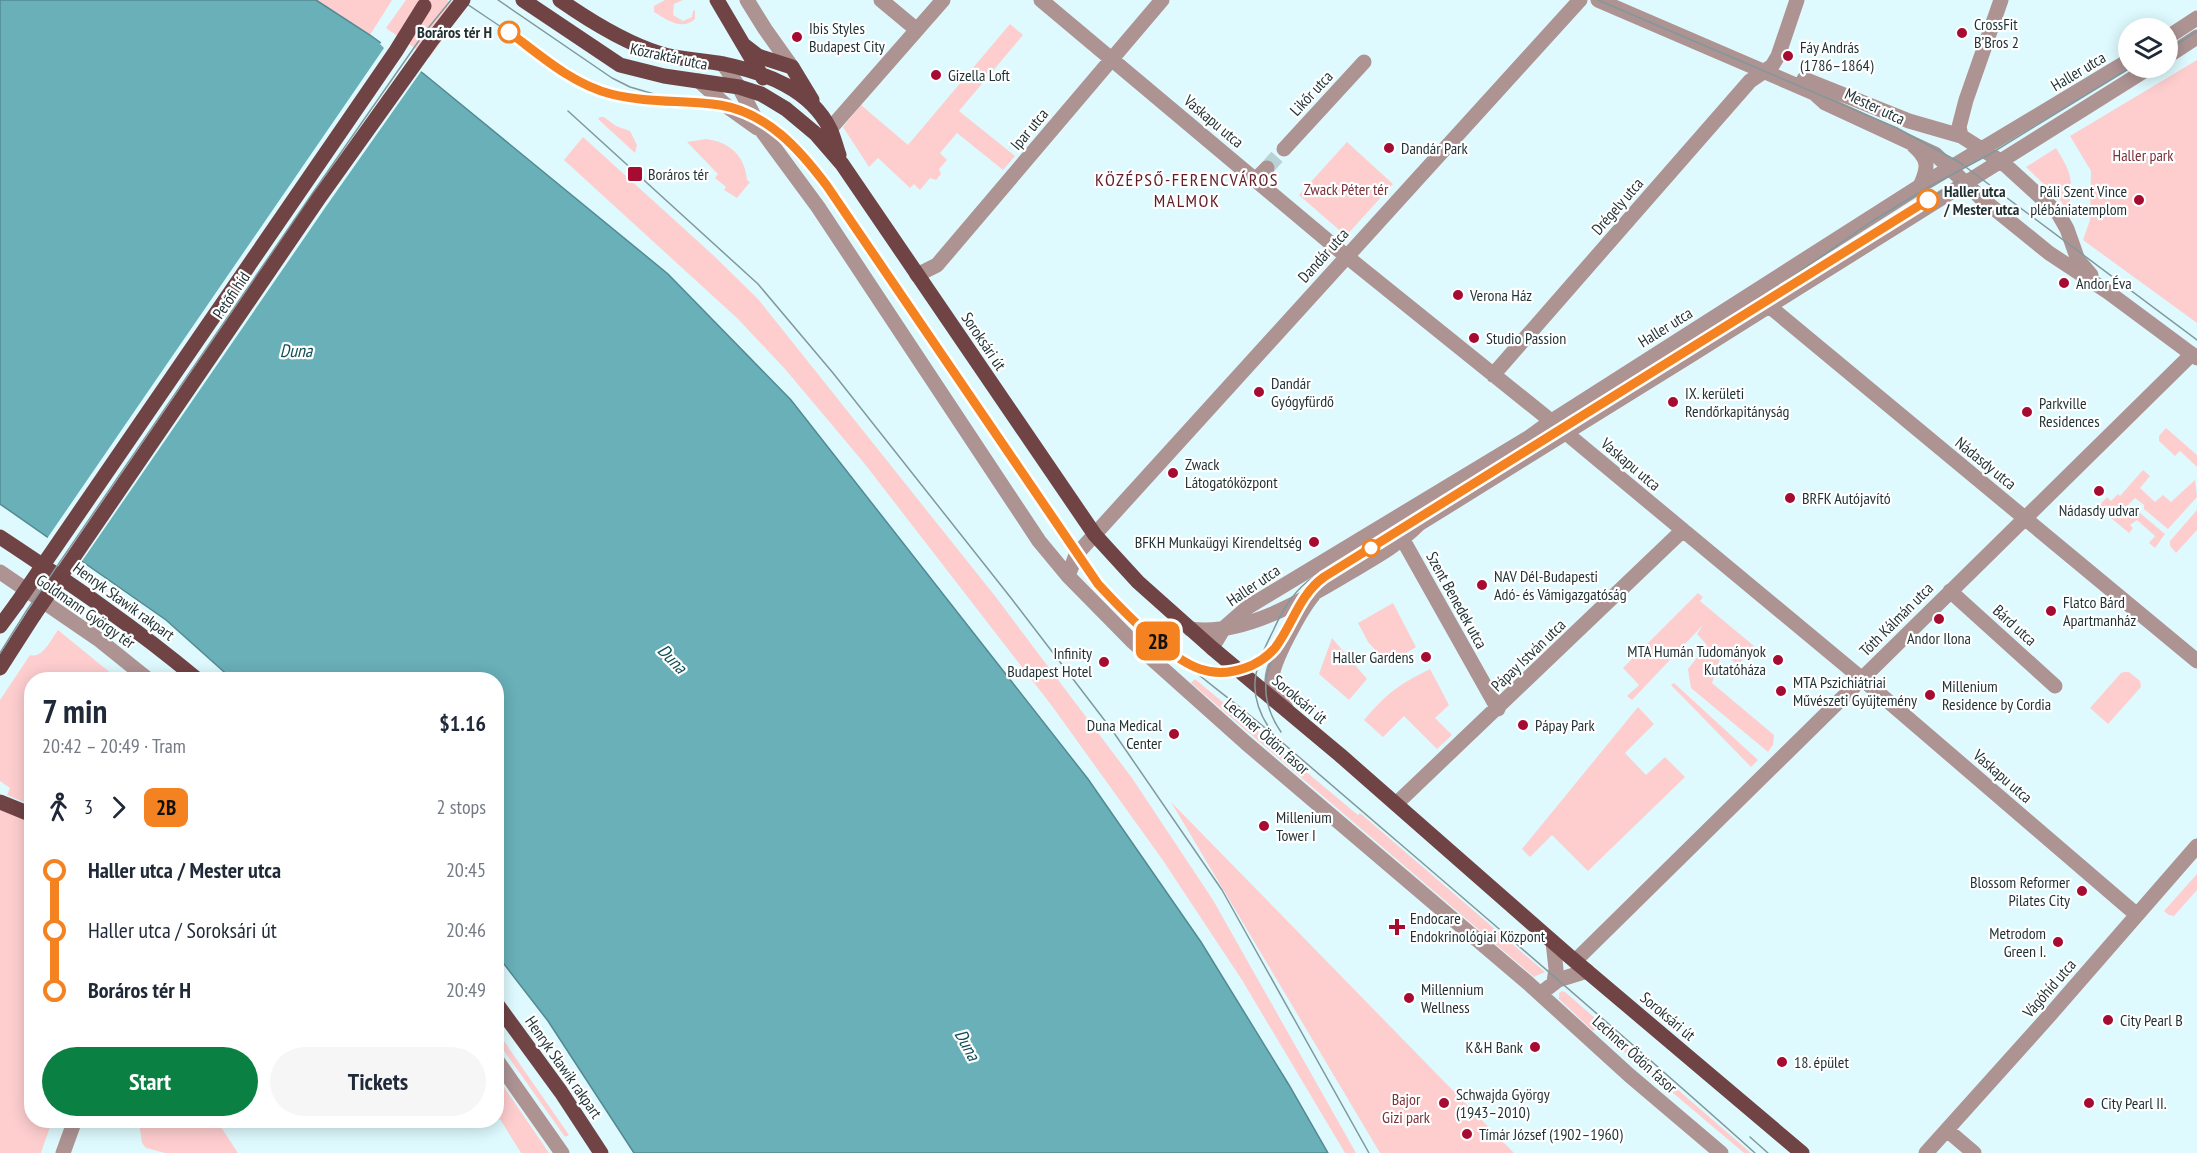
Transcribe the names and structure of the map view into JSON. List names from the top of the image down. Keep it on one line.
{"streets":{"main road":["Közraktár utca","Petőfi híd","Soroksári út","Henryk Sławik rakpart"],"street":["Haller utca","Likőr utca","Mester utca","Vaskapu utca","Ipar utca","Drégely utca","Dandár utca","Nádasdy utca","Szent Benedek utca","Goldmann György tér","Tóth Kálmán utca","Bárd utca","Pápay István utca","Lechner Ödön fasor","Vágóhíd utca"]},"crossings":[["Közraktár utca","Soroksári út"],["Közraktár utca","Lechner Ödön fasor"],["Haller utca","Mester utca"],["Haller utca","Vaskapu utca"],["Haller utca","Soroksári út"],["Haller utca","Nádasdy utca"],["Haller utca","Szent Benedek utca"],["Mester utca","Drégely utca"],["Mester utca","Tóth Kálmán utca"],["Vaskapu utca","Ipar utca"],["Vaskapu utca","Drégely utca"],["Vaskapu utca","Dandár utca"],["Vaskapu utca","Tóth Kálmán utca"],["Vaskapu utca","Pápay István utca"],["Vaskapu utca","Vágóhíd utca"],["Ipar utca","Soroksári út"],["Dandár utca","Soroksári út"],["Dandár utca","Lechner Ödön fasor"],["Soroksári út","Tóth Kálmán utca"],["Soroksári út","Pápay István utca"],["Nádasdy utca","Tóth Kálmán utca"],["Szent Benedek utca","Pápay István utca"],["Tóth Kálmán utca","Bárd utca"]],"districts":["KÖZÉPSŐ-FERENCVÁROS MALMOK"],"water":["Duna"],"parks":["Haller park","Zwack Péter tér","Bajor Gizi park"],"places":{"other":["Boráros tér H","CrossFit B’Bros 2","Ibis Styles Budapest City","Fáy András (1786–1864)","Gizella Loft","Dandár Park","Haller utca / Mester utca","Páli Szent Vince plébániatemplom","Andor Éva","Verona Ház","Studio Passion","Dandár Gyógyfürdő","IX. kerületi Rendőrkapitányság","Parkville Residences","Zwack Látogatóközpont","Nádasdy udvar","BRFK Autójavító","BFKH Munkaügyi Kirendeltség","NAV Dél-Budapesti Adó- és Vámigazgatóság","Flatco Bárd Apartmanház","Andor Ilona","Haller Gardens","MTA Humán Tudományok Kutatóháza","Infinity Budapest Hotel","MTA Pszichiátriai Művészeti Gyűjtemény","Millenium Residence by Cordia","Pápay Park","Duna Medical Center","Millenium Tower I","Blossom Reformer Pilates City","Metrodom Green I.","Millennium Wellness","City Pearl B","K&H Bank","18. épület","Schwajda György (1943–2010)","City Pearl II.","Tímár József (1902–1960)"],"transit":["Boráros tér"],"health":["Endocare Endokrinológiai Központ"]},"lines":["tram line 2B"],"page":{"on_map":"2B","heading":["7 min","20:42 – 20:49 · Tram","$1.16"],"legs":["3","2B","2 stops"],"list":[{"name":"Haller utca / Mester utca","value":"20:45"},{"name":"Haller utca / Soroksári út","value":"20:46"},{"name":"Boráros tér H","value":"20:49"}],"buttons":["Start","Tickets"]}}
